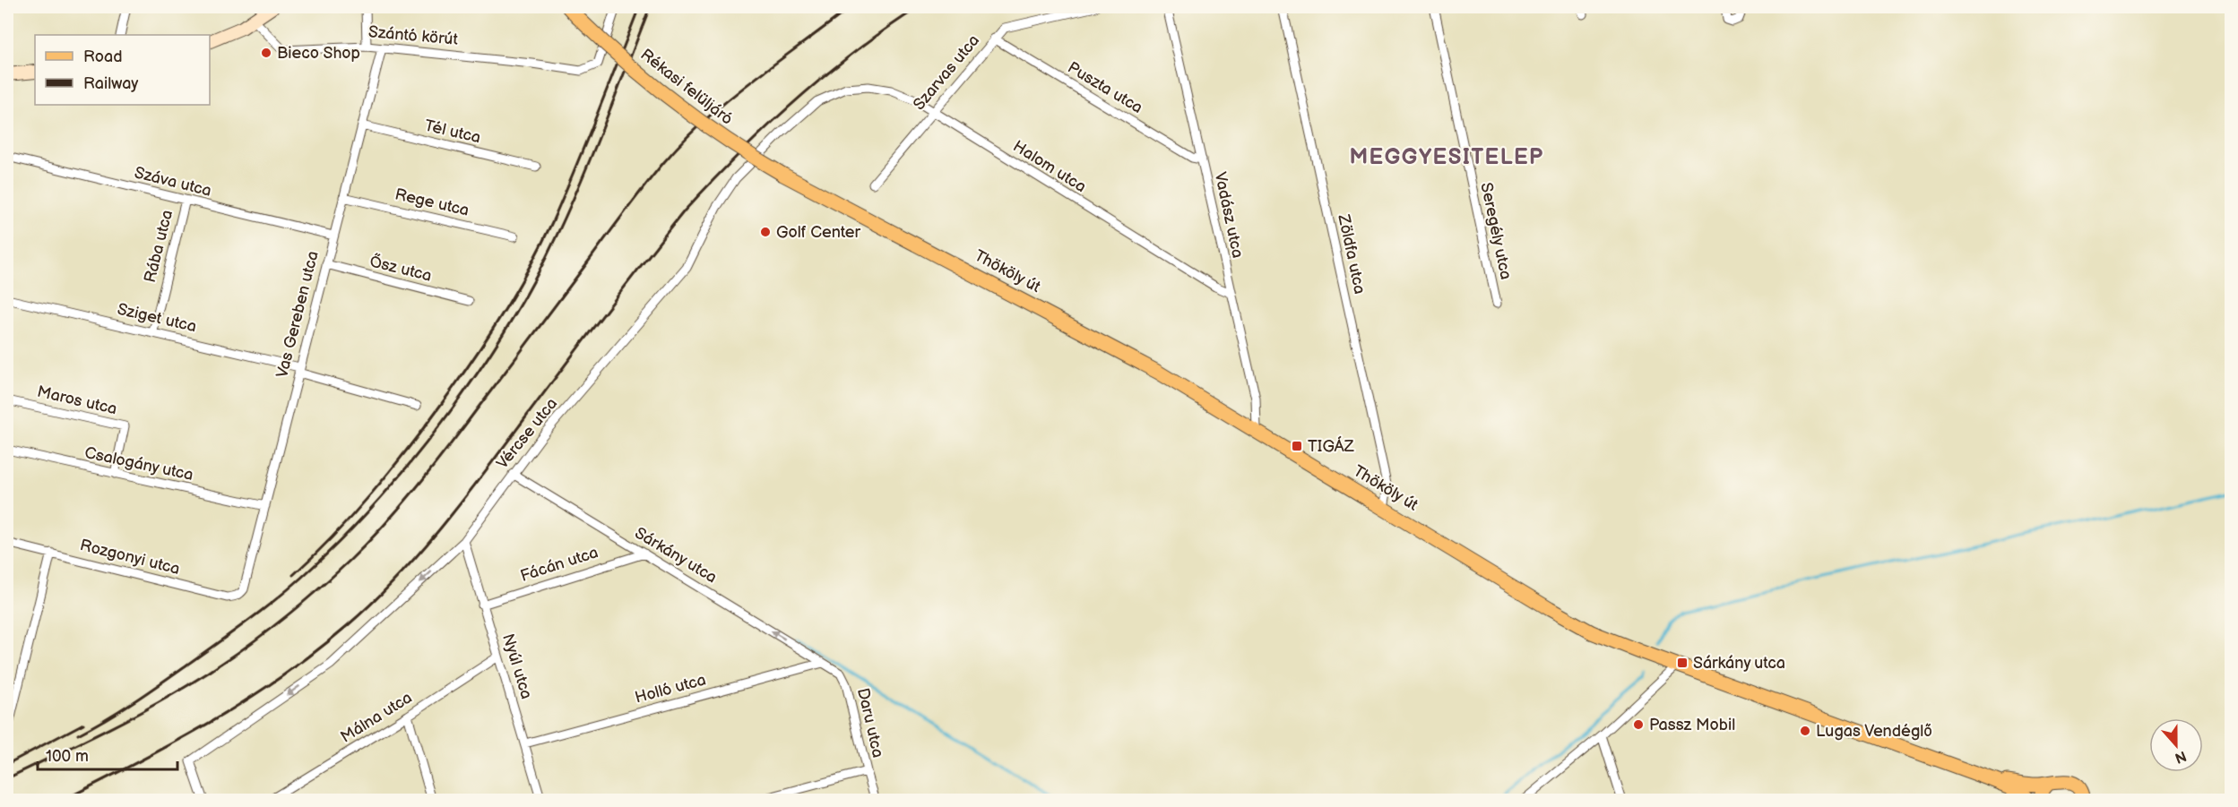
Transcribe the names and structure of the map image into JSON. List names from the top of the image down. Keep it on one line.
{"streets":{"main road":["Rékasi felüljáró","Thököly út"],"street":["Szántó körút","Szarvas utca","Puszta utca","Tél utca","Halom utca","Száva utca","Rege utca","Vadász utca","Seregély utca","Rába utca","Zöldfa utca","Ősz utca","Vas Gereben utca","Sziget utca","Maros utca","Vércse utca","Csalogány utca","Sárkány utca","Rozgonyi utca","Fácán utca","Nyúl utca","Holló utca","Málna utca","Daru utca"]},"crossings":[["Szántó körút","Vas Gereben utca"],["Szarvas utca","Puszta utca"],["Szarvas utca","Halom utca"],["Rékasi felüljáró","Thököly út"],["Puszta utca","Vadász utca"],["Tél utca","Vas Gereben utca"],["Halom utca","Vadász utca"],["Halom utca","Vércse utca"],["Száva utca","Rába utca"],["Száva utca","Vas Gereben utca"],["Rege utca","Vas Gereben utca"],["Vadász utca","Thököly út"],["Rába utca","Sziget utca"],["Zöldfa utca","Thököly út"],["Ősz utca","Vas Gereben utca"],["Vas Gereben utca","Sziget utca"],["Vas Gereben utca","Csalogány utca"],["Vas Gereben utca","Rozgonyi utca"],["Maros utca","Csalogány utca"],["Vércse utca","Sárkány utca"],["Vércse utca","Nyúl utca"],["Sárkány utca","Fácán utca"],["Sárkány utca","Holló utca"],["Sárkány utca","Daru utca"],["Fácán utca","Nyúl utca"],["Nyúl utca","Holló utca"],["Nyúl utca","Málna utca"],["Holló utca","Daru utca"]],"one_way":["Vércse utca","Sárkány utca"],"districts":["MEGGYESITELEP"],"places":{"other":["Bieco Shop","Golf Center","Passz Mobil","Lugas Vendéglő"],"transit":["TIGÁZ","Sárkány utca"]},"legend":["Road","Railway"],"scale_bar":"100 m","north":"bottom"}
